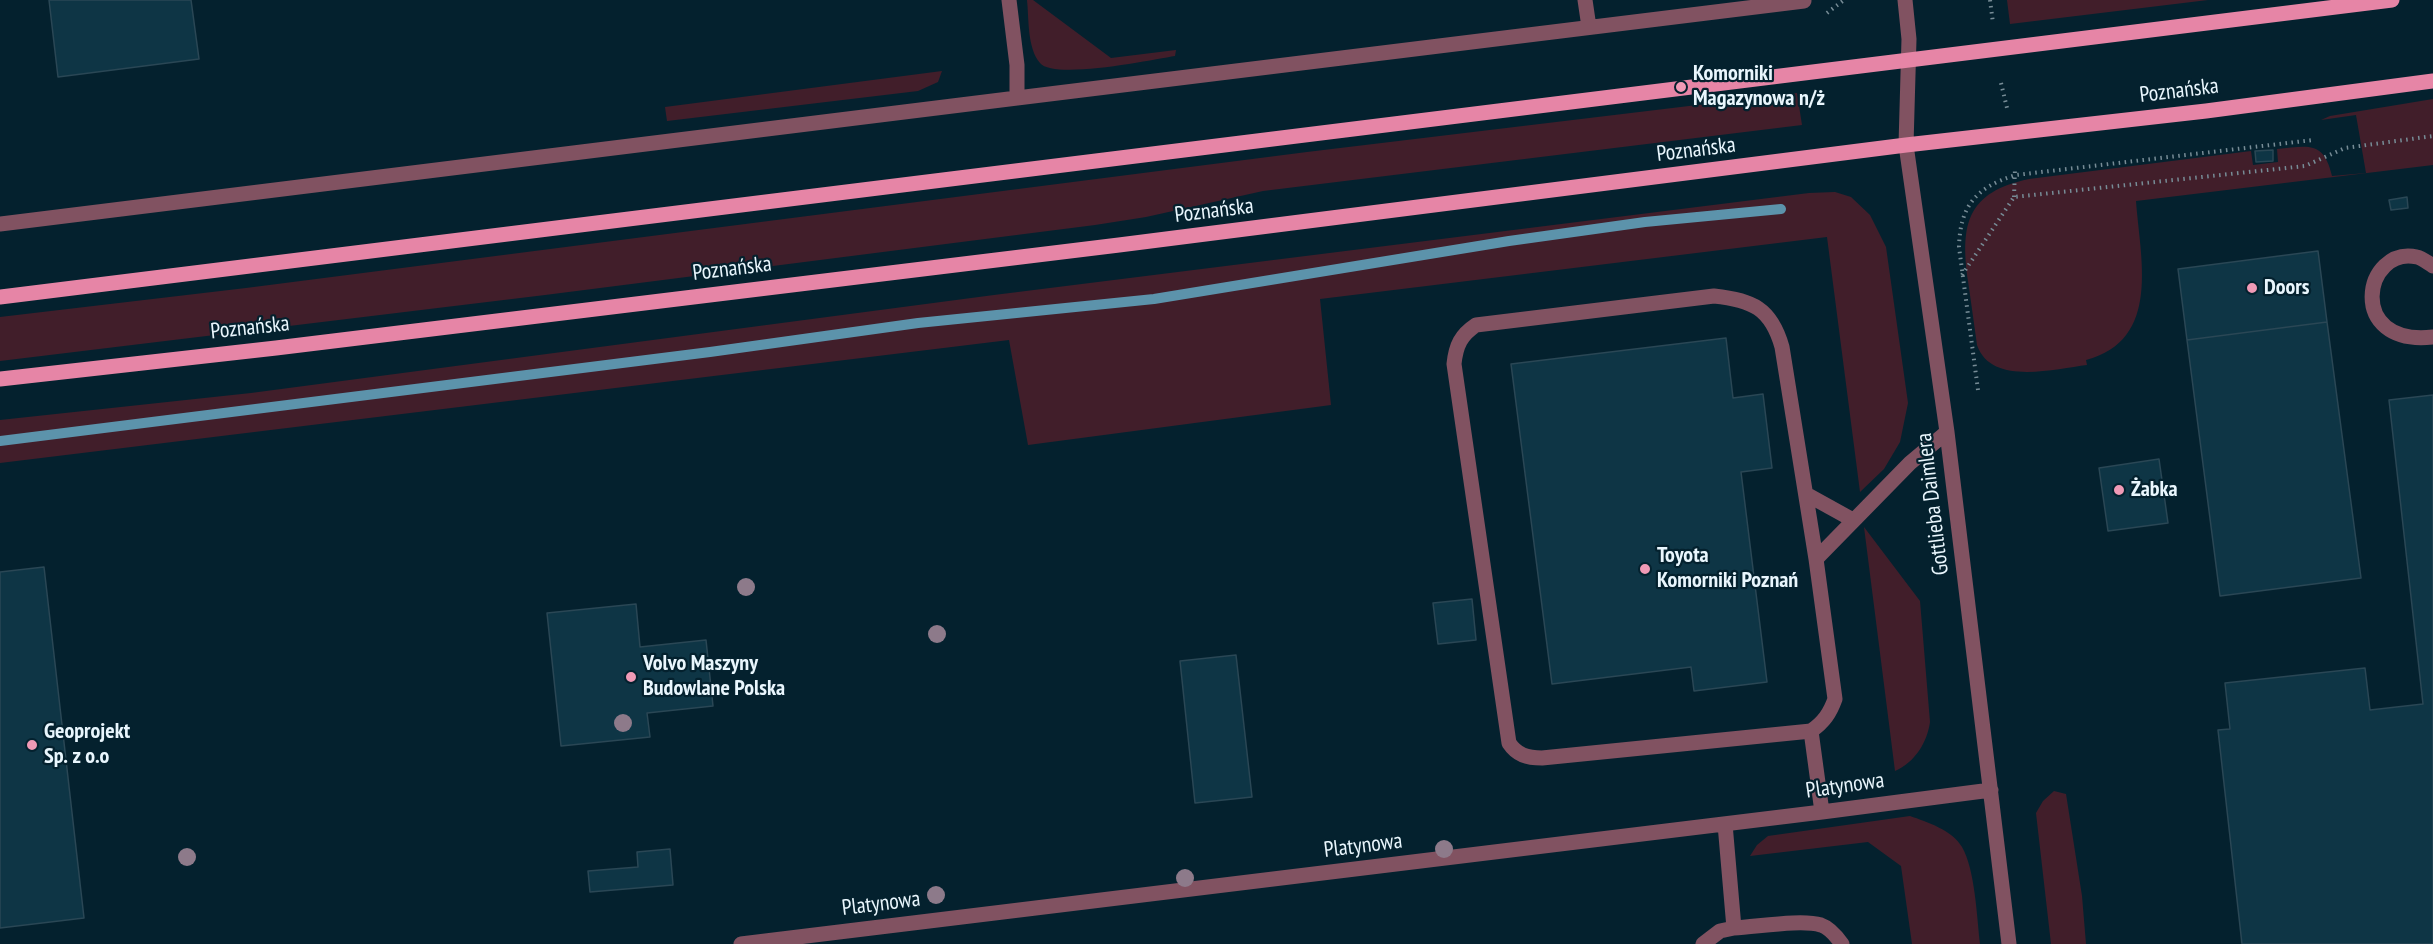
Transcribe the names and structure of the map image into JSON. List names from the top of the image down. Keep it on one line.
{"streets":{"main road":["Poznańska"],"street":["Gottlieba Daimlera","Platynowa"]},"crossings":[["Poznańska","Gottlieba Daimlera"],["Gottlieba Daimlera","Platynowa"]],"places":["Komorniki Magazynowa n/ż","Doors","Żabka","Toyota Komorniki Poznań","Volvo Maszyny Budowlane Polska","Geoprojekt Sp. z o.o"]}
